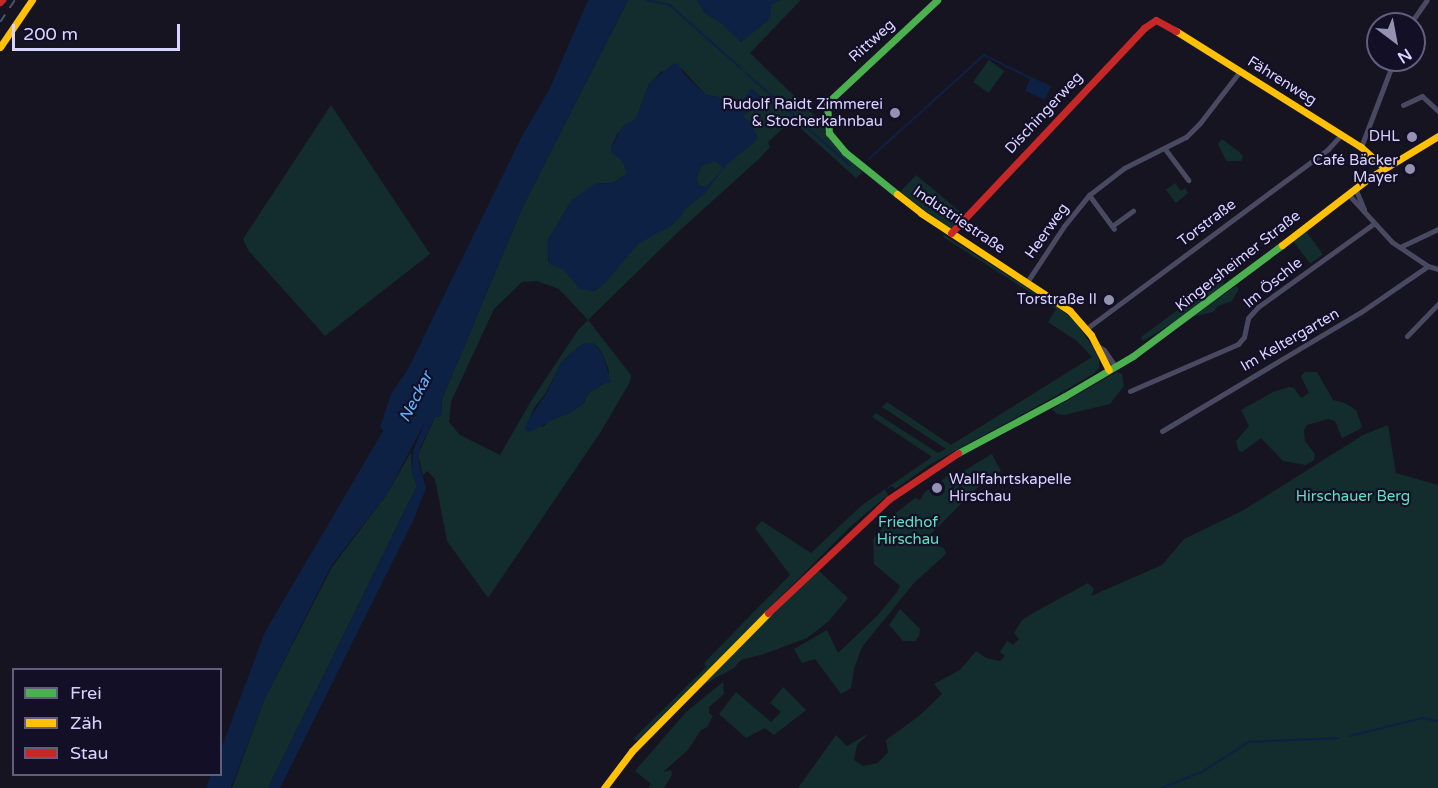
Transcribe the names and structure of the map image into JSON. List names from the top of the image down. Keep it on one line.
{"streets":{"street":["Rittweg","Fährenweg","Dischingerweg","Industriestraße","Torstraße","Heerweg","Kingersheimer Straße","Im Öschle","Im Keltergarten"]},"crossings":[["Rittweg","Industriestraße"],["Fährenweg","Dischingerweg"],["Fährenweg","Torstraße"],["Fährenweg","Heerweg"],["Fährenweg","Kingersheimer Straße"],["Dischingerweg","Industriestraße"],["Industriestraße","Torstraße"],["Industriestraße","Heerweg"],["Industriestraße","Kingersheimer Straße"]],"water":["Neckar"],"parks":["Hirschauer Berg","Friedhof Hirschau"],"places":["Rudolf Raidt Zimmerei & Stocherkahnbau","DHL","Café Bäcker Mayer","Torstraße II","Wallfahrtskapelle Hirschau"],"legend":["Frei","Zäh","Stau"],"scale_bar":"200 m","north":"bottom right"}
